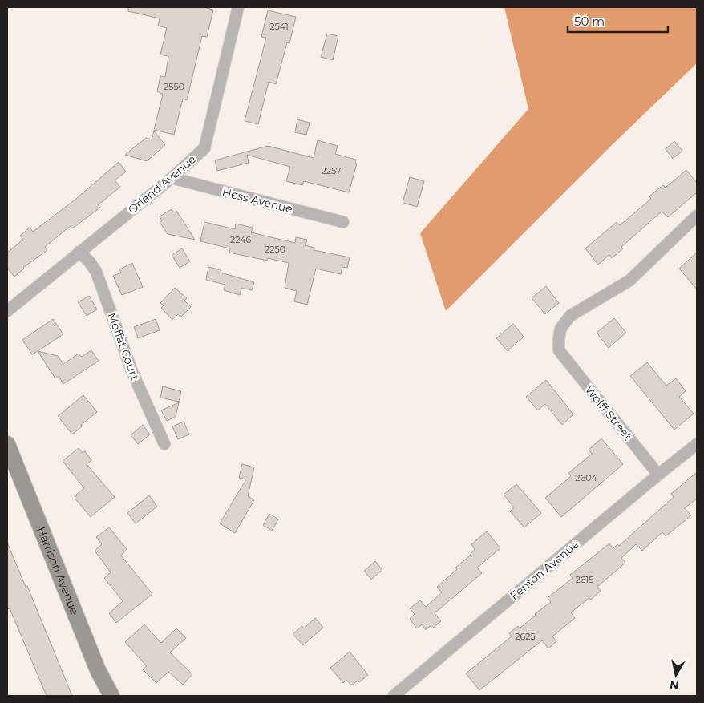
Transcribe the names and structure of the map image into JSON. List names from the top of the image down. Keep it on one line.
{"streets":{"main road":["Harrison Avenue"],"street":["Orland Avenue","Hess Avenue","Moffat Court","Wolff Street","Fenton Avenue"]},"crossings":[["Orland Avenue","Hess Avenue"],["Orland Avenue","Moffat Court"],["Wolff Street","Fenton Avenue"]],"house_numbers":["2541","2550","2257","2246","2250","2604","2615","2625"],"scale_bar":"50 m","north":"bottom"}
